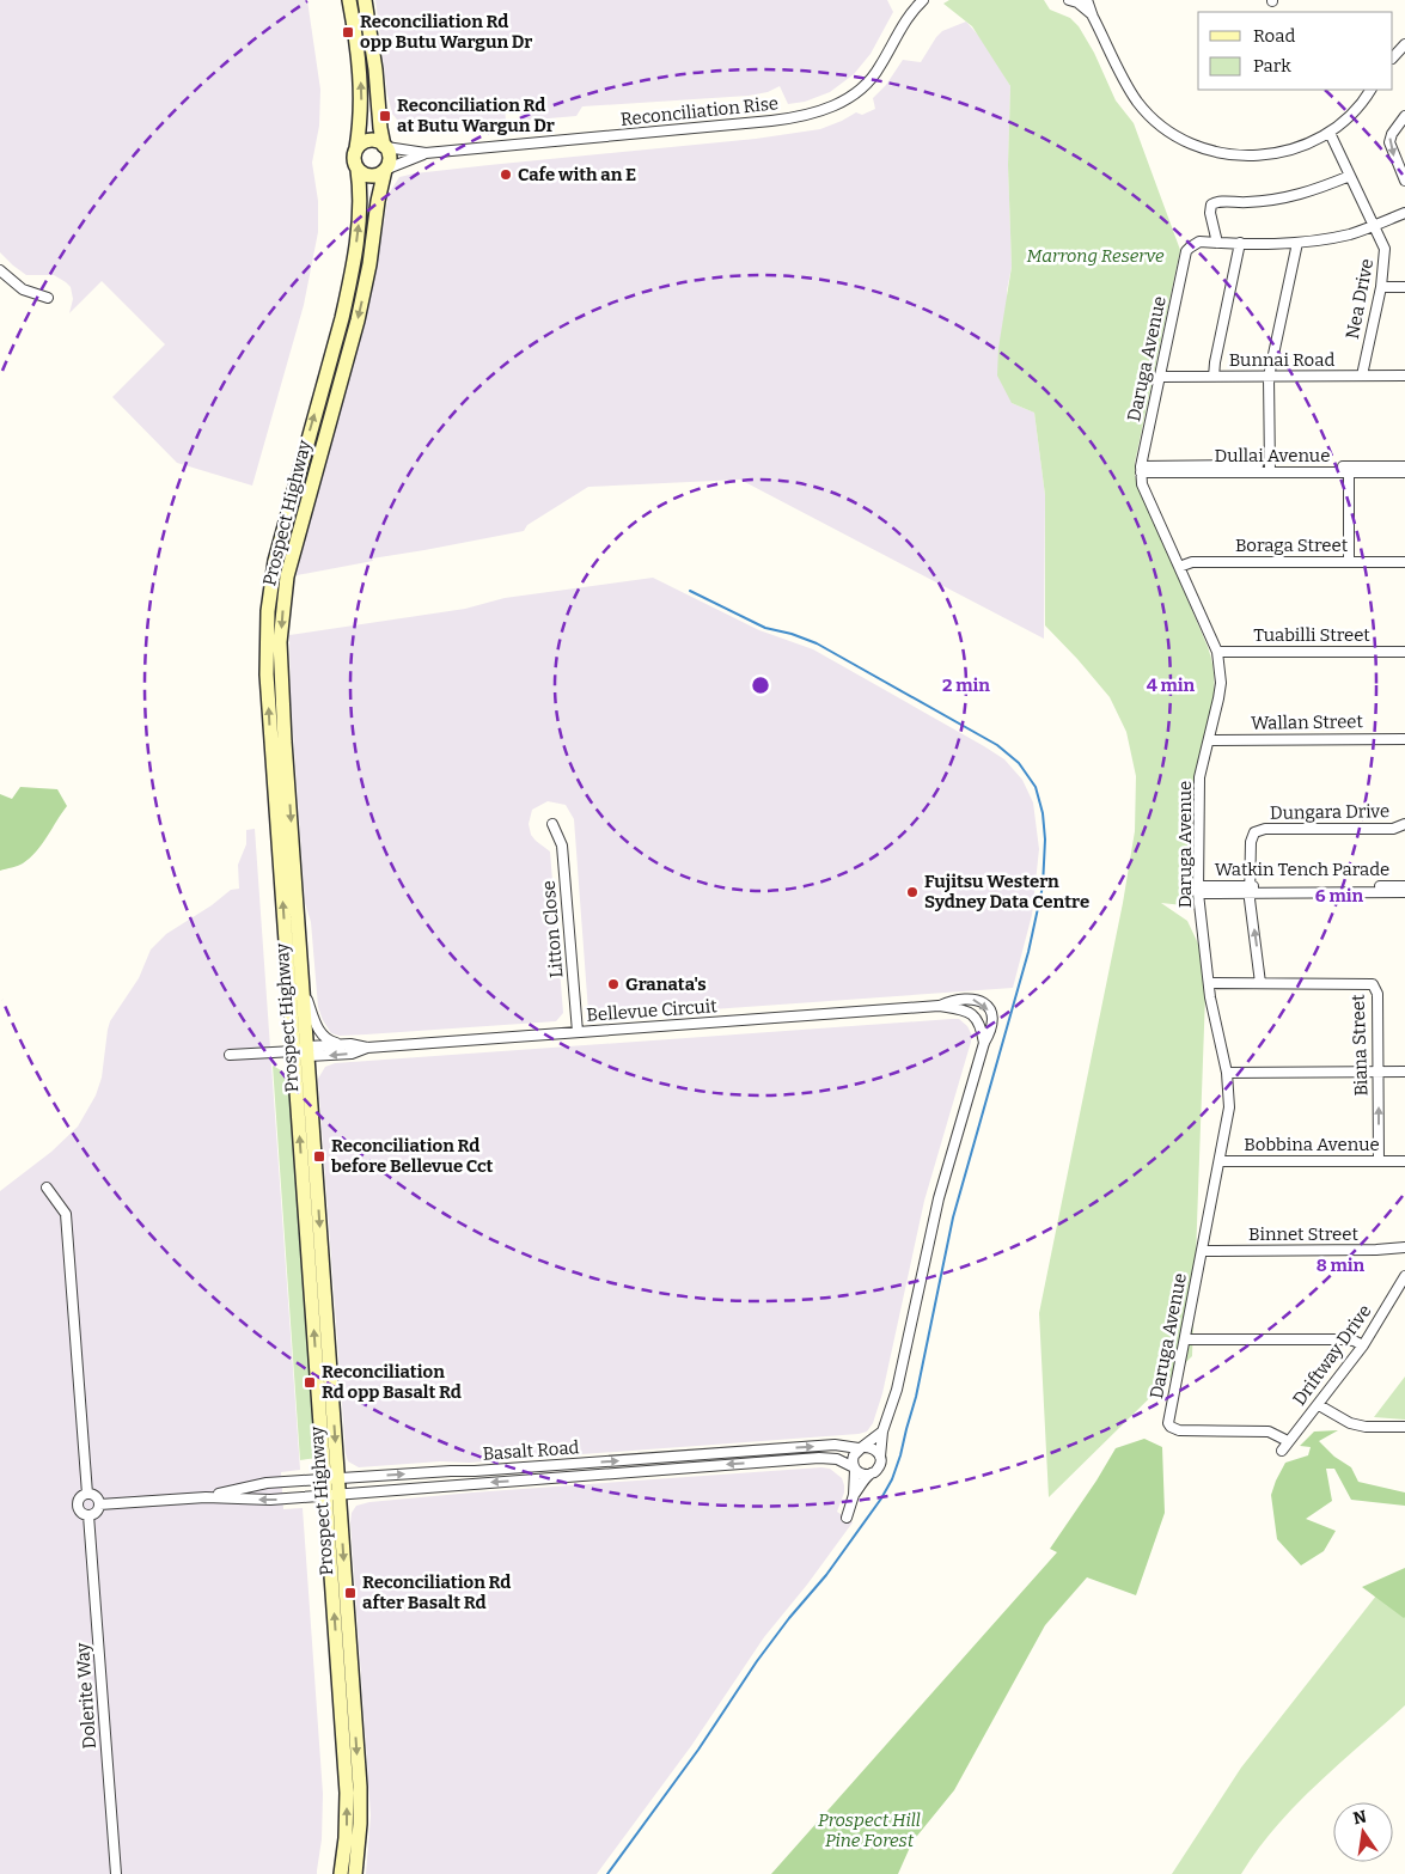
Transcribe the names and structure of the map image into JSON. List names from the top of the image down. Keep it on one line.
{"streets":{"main road":["Prospect Highway"],"street":["Reconciliation Rise","Nea Drive","Daruga Avenue","Bunnai Road","Dullai Avenue","Boraga Street","Tuabilli Street","Wallan Street","Dungara Drive","Watkin Tench Parade","Litton Close","Bellevue Circuit","Biana Street","Bobbina Avenue","Binnet Street","Driftway Drive","Basalt Road","Dolerite Way"]},"crossings":[["Reconciliation Rise","Prospect Highway"],["Nea Drive","Daruga Avenue"],["Nea Drive","Bunnai Road"],["Daruga Avenue","Bunnai Road"],["Daruga Avenue","Dullai Avenue"],["Daruga Avenue","Boraga Street"],["Daruga Avenue","Tuabilli Street"],["Daruga Avenue","Wallan Street"],["Daruga Avenue","Watkin Tench Parade"],["Daruga Avenue","Biana Street"],["Daruga Avenue","Bobbina Avenue"],["Daruga Avenue","Binnet Street"],["Daruga Avenue","Driftway Drive"],["Prospect Highway","Bellevue Circuit"],["Prospect Highway","Basalt Road"],["Dungara Drive","Watkin Tench Parade"],["Litton Close","Bellevue Circuit"],["Bellevue Circuit","Basalt Road"],["Biana Street","Bobbina Avenue"],["Basalt Road","Dolerite Way"]],"parks":["Marrong Reserve","Prospect Hill Pine Forest"],"places":{"transit":["Reconciliation Rd opp Butu Wargun Dr","Reconciliation Rd at Butu Wargun Dr","Reconciliation Rd before Bellevue Cct","Reconciliation Rd opp Basalt Rd","Reconciliation Rd after Basalt Rd"],"other":["Cafe with an E","Fujitsu Western Sydney Data Centre","Granata's"]},"legend":["Road","Park"],"north":"top","rings":["2 min","4 min","6 min","8 min"]}
